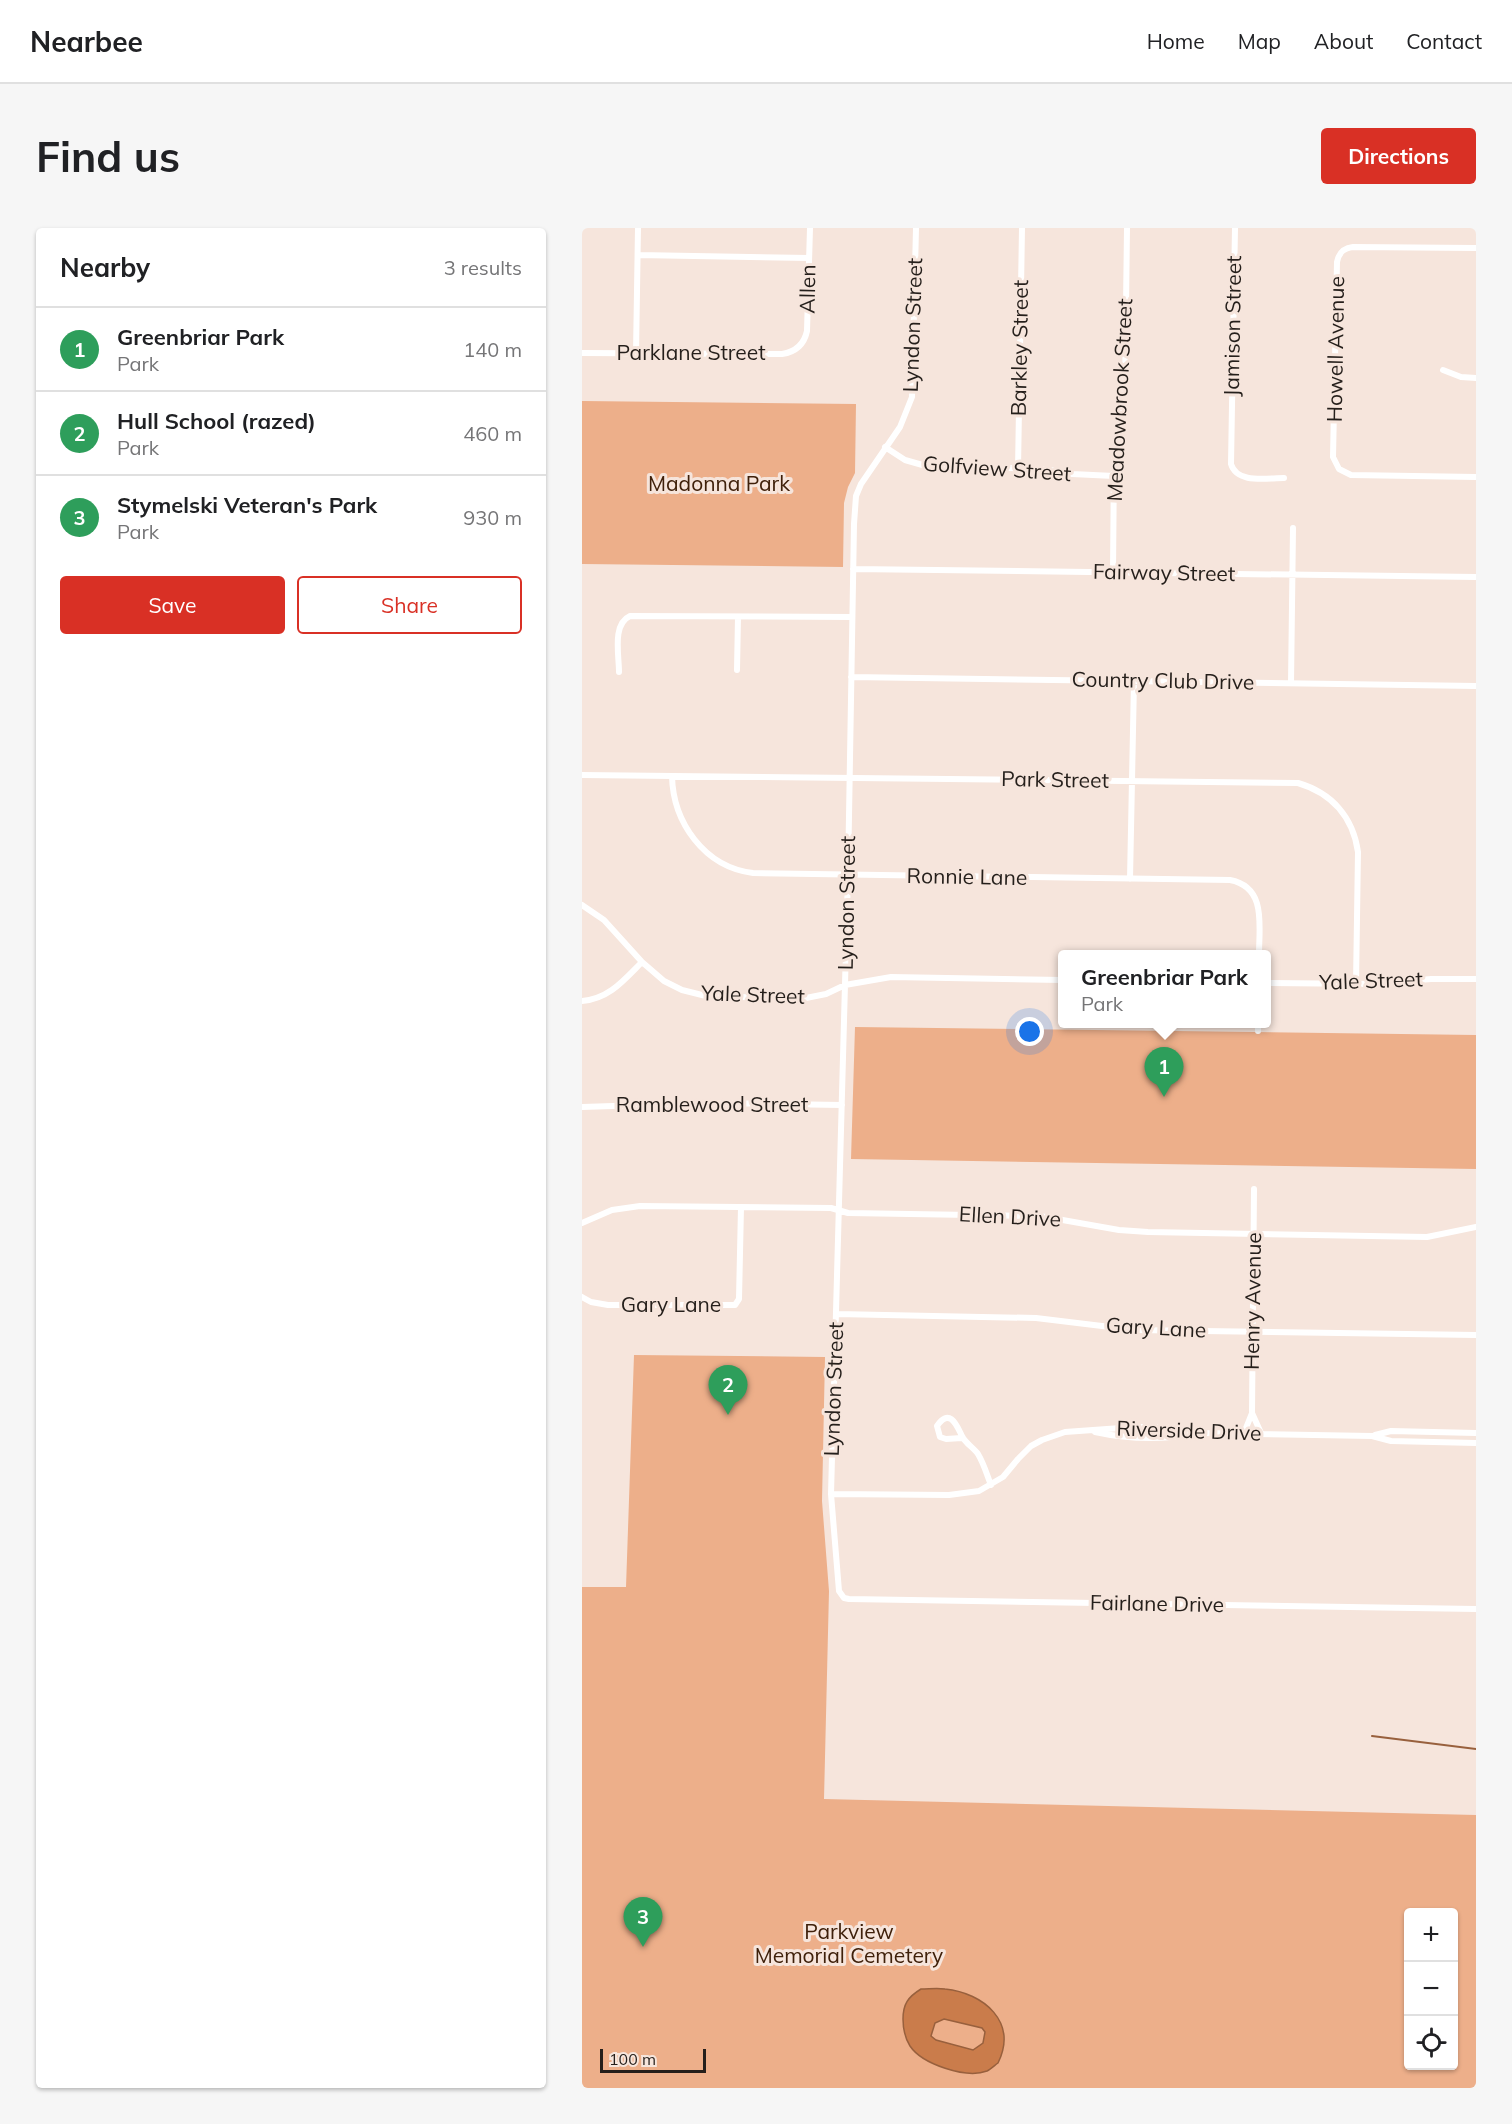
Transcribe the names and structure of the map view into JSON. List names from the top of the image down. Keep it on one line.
{"streets":{"street":["Allen","Lyndon Street","Jamison Street","Barkley Street","Howell Avenue","Parklane Street","Meadowbrook Street","Golfview Street","Fairway Street","Country Club Drive","Park Street","Ronnie Lane","Yale Street","Ramblewood Street","Ellen Drive","Henry Avenue","Gary Lane","Riverside Drive","Fairlane Drive"]},"crossings":[["Allen","Parklane Street"],["Lyndon Street","Golfview Street"],["Lyndon Street","Fairway Street"],["Lyndon Street","Country Club Drive"],["Lyndon Street","Park Street"],["Lyndon Street","Ronnie Lane"],["Lyndon Street","Yale Street"],["Lyndon Street","Ramblewood Street"],["Lyndon Street","Ellen Drive"],["Lyndon Street","Gary Lane"],["Lyndon Street","Riverside Drive"],["Lyndon Street","Fairlane Drive"],["Barkley Street","Golfview Street"],["Meadowbrook Street","Golfview Street"],["Meadowbrook Street","Fairway Street"],["Park Street","Ronnie Lane"],["Park Street","Yale Street"],["Ellen Drive","Henry Avenue"],["Ellen Drive","Gary Lane"],["Henry Avenue","Gary Lane"],["Henry Avenue","Riverside Drive"]],"parks":["Madonna Park","Parkview Memorial Cemetery"],"scale_bar":"100 m","page":{"header":"Nearbee","nav":["Home","Map","About","Contact"],"buttons":["Directions",["Save","Share"]],"title":"Find us","heading":["Nearby","3 results"],"list":[{"mark":"1","name":"Greenbriar Park","note":"Park","value":"140 m"},{"mark":"2","name":"Hull School (razed)","note":"Park","value":"460 m"},{"mark":"3","name":"Stymelski Veteran's Park","note":"Park","value":"930 m"}],"popup":["Greenbriar Park","Park"],"pins":["1","2","3"],"map_buttons":["+","−"],"scale":"100 m"}}
